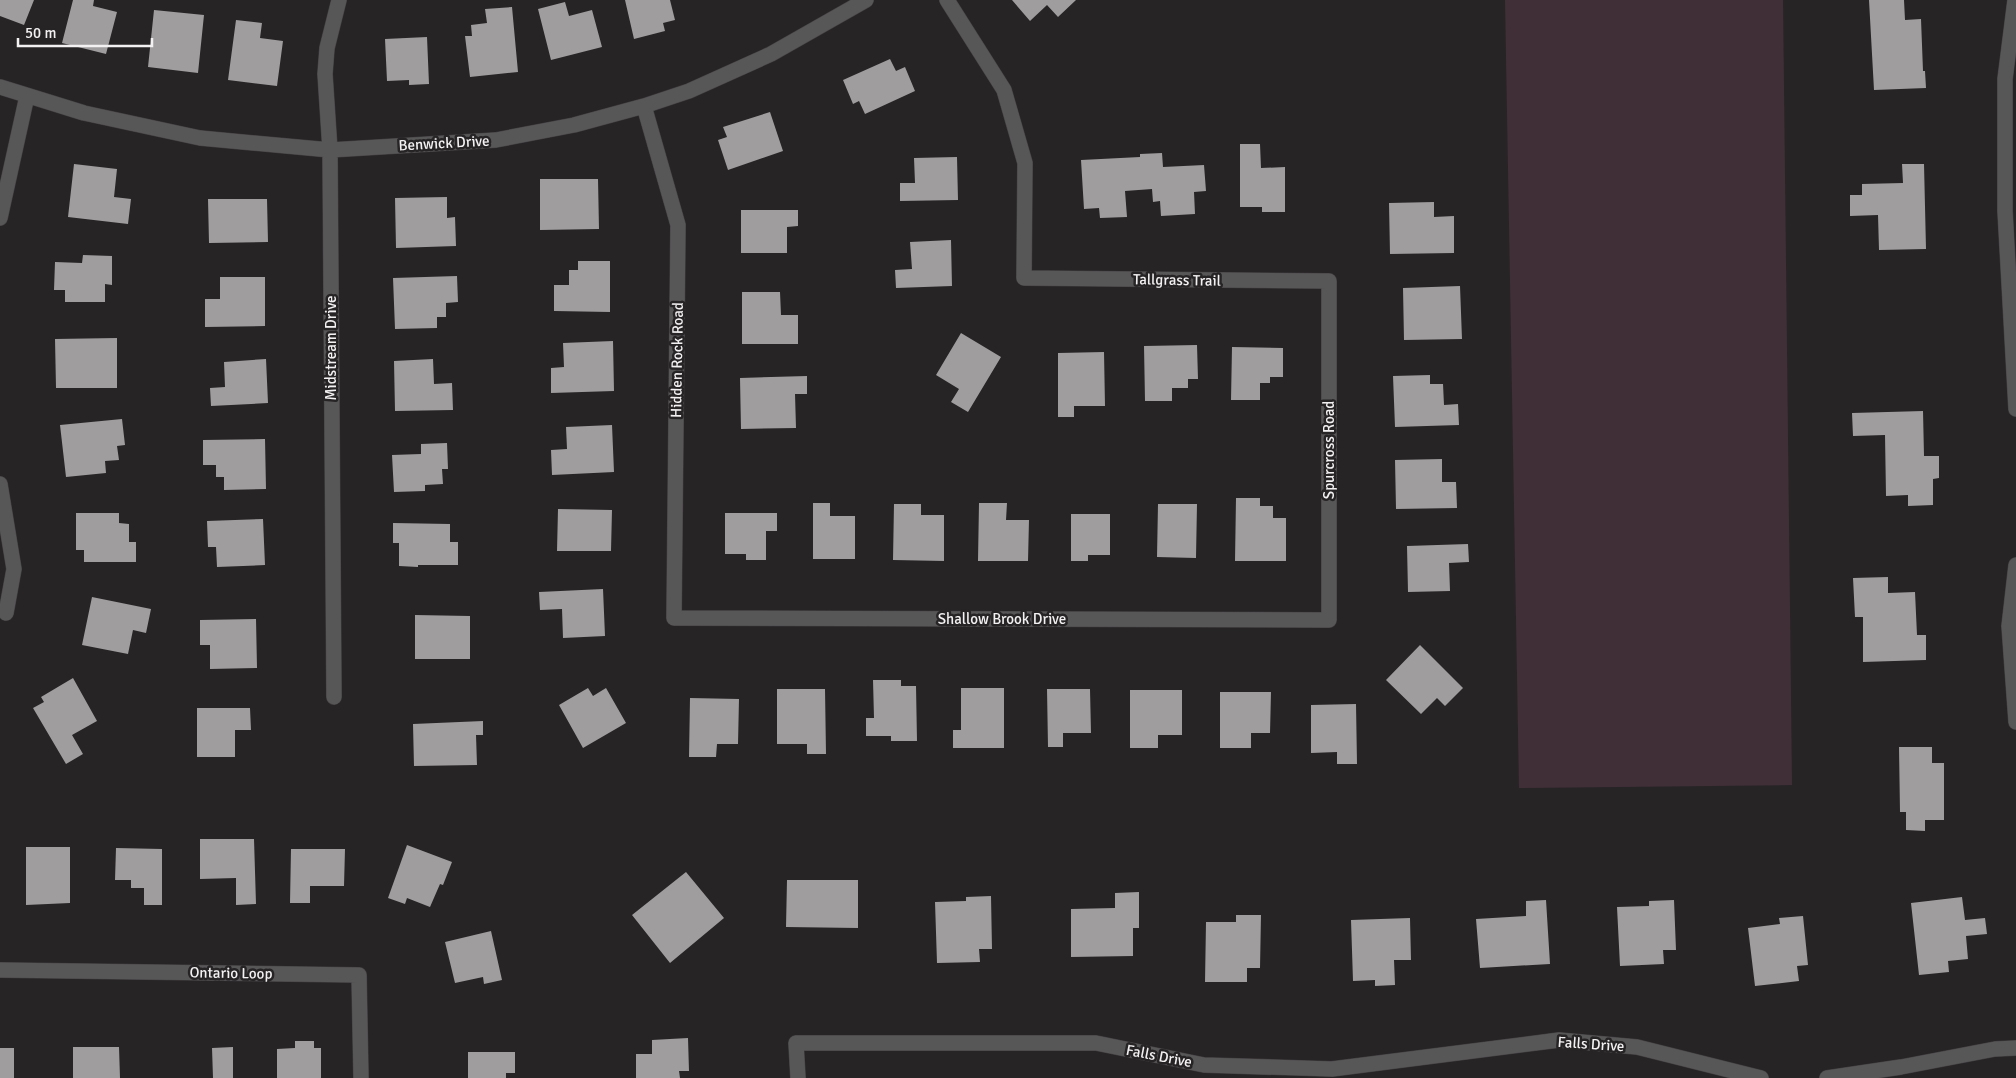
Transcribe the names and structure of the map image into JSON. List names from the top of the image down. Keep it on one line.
{"streets":{"street":["Benwick Drive","Tallgrass Trail","Midstream Drive","Hidden Rock Road","Spurcross Road","Shallow Brook Drive","Ontario Loop","Falls Drive"]},"crossings":[["Benwick Drive","Midstream Drive"],["Benwick Drive","Hidden Rock Road"],["Tallgrass Trail","Spurcross Road"],["Hidden Rock Road","Shallow Brook Drive"],["Spurcross Road","Shallow Brook Drive"]],"scale_bar":"50 m"}
